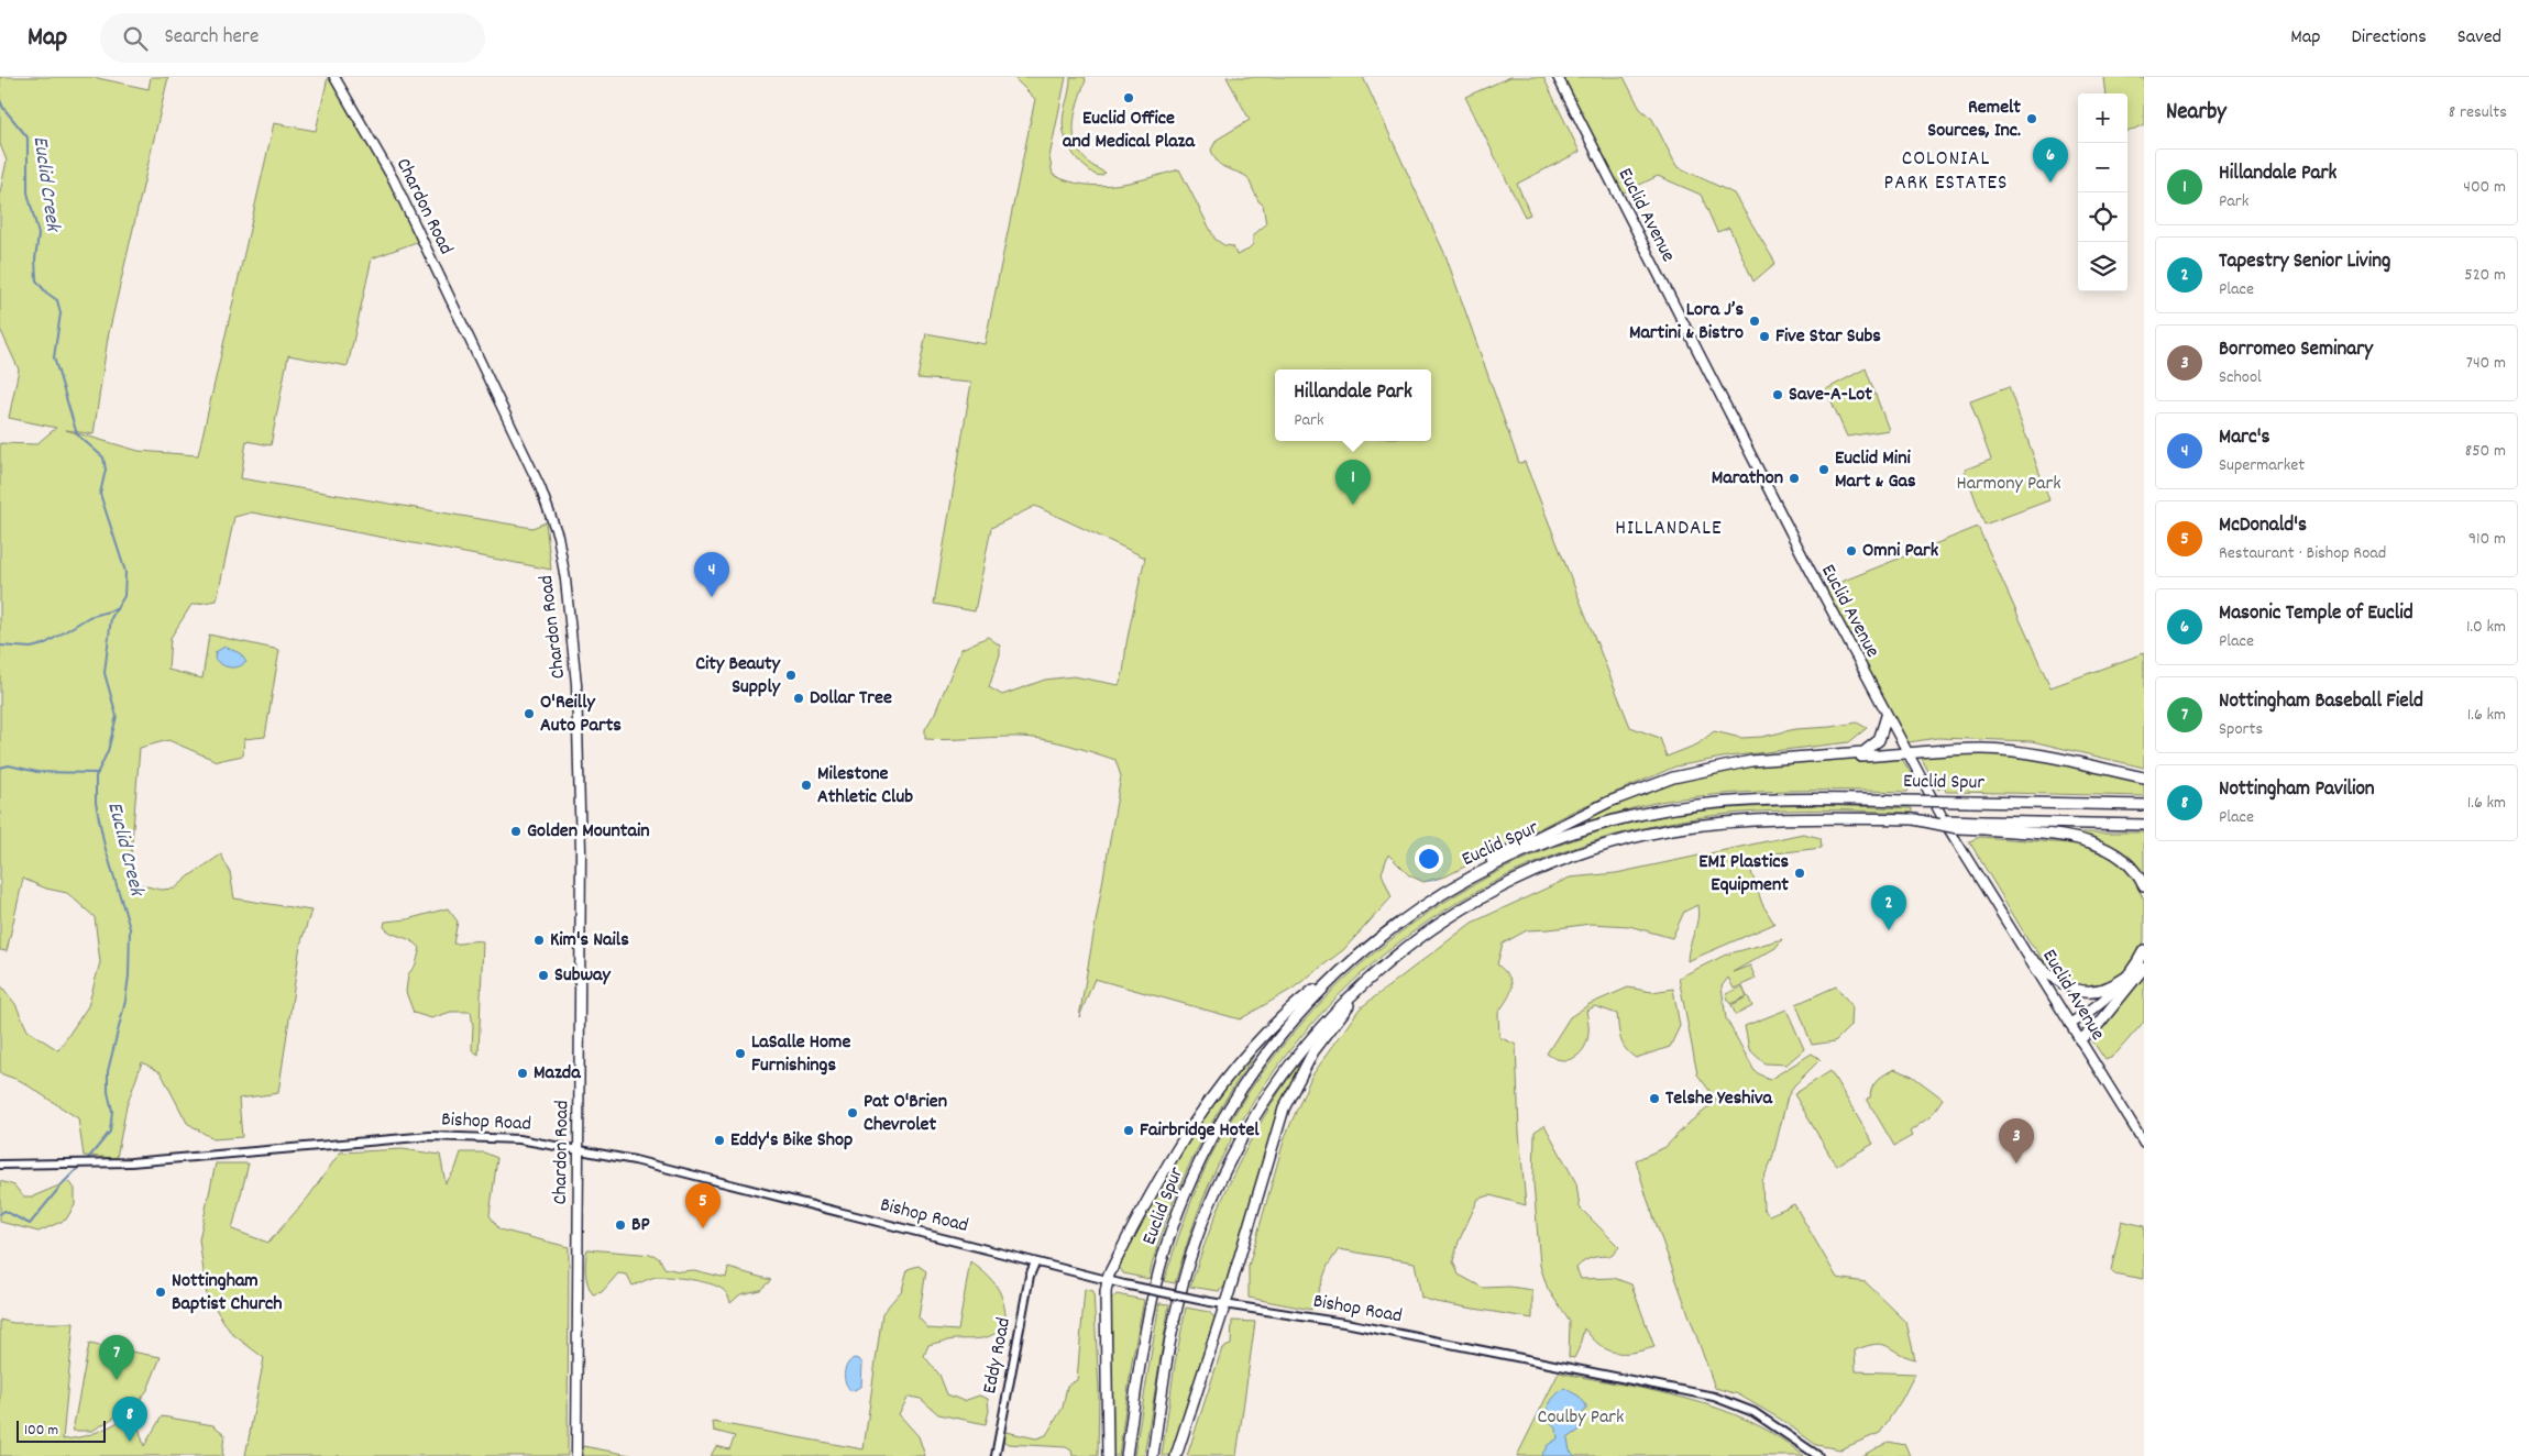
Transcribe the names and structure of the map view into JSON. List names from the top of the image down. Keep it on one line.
{"streets":{"highway":["Euclid Spur"],"main road":["Chardon Road","Euclid Avenue","Bishop Road","Eddy Road"]},"crossings":[["Chardon Road","Bishop Road"],["Bishop Road","Eddy Road"]],"districts":["COLONIAL PARK ESTATES","HILLANDALE"],"water":["Euclid Creek"],"parks":["Harmony Park","Coulby Park"],"places":["Euclid Office and Medical Plaza","Remelt Sources, Inc.","Lora J’s Martini & Bistro","Five Star Subs","Save-A-Lot","Euclid Mini Mart & Gas","Marathon","Omni Park","City Beauty Supply","Dollar Tree","O'Reilly Auto Parts","Milestone Athletic Club","Golden Mountain","EMI Plastics Equipment","Kim's Nails","Subway","LaSalle Home Furnishings","Mazda","Telshe Yeshiva","Pat O'Brien Chevrolet","Fairbridge Hotel","Eddy's Bike Shop","BP","Nottingham Baptist Church"],"scale_bar":"100 m","page":{"header":"Map","search":"Search here","nav":["Map","Directions","Saved"],"heading":["Nearby","8 results"],"map_buttons":["+","−"],"pins":["6","1","4","2","3","5","7","8"],"list":[{"mark":"1","name":"Hillandale Park","note":"Park","value":"400 m"},{"mark":"2","name":"Tapestry Senior Living","note":"Place","value":"520 m"},{"mark":"3","name":"Borromeo Seminary","note":"School","value":"740 m"},{"mark":"4","name":"Marc's","note":"Supermarket","value":"850 m"},{"mark":"5","name":"McDonald's","note":"Restaurant · Bishop Road","value":"910 m"},{"mark":"6","name":"Masonic Temple of Euclid","note":"Place","value":"1.0 km"},{"mark":"7","name":"Nottingham Baseball Field","note":"Sports","value":"1.6 km"},{"mark":"8","name":"Nottingham Pavilion","note":"Place","value":"1.6 km"}],"popup":["Hillandale Park","Park"],"scale":"100 m"}}
